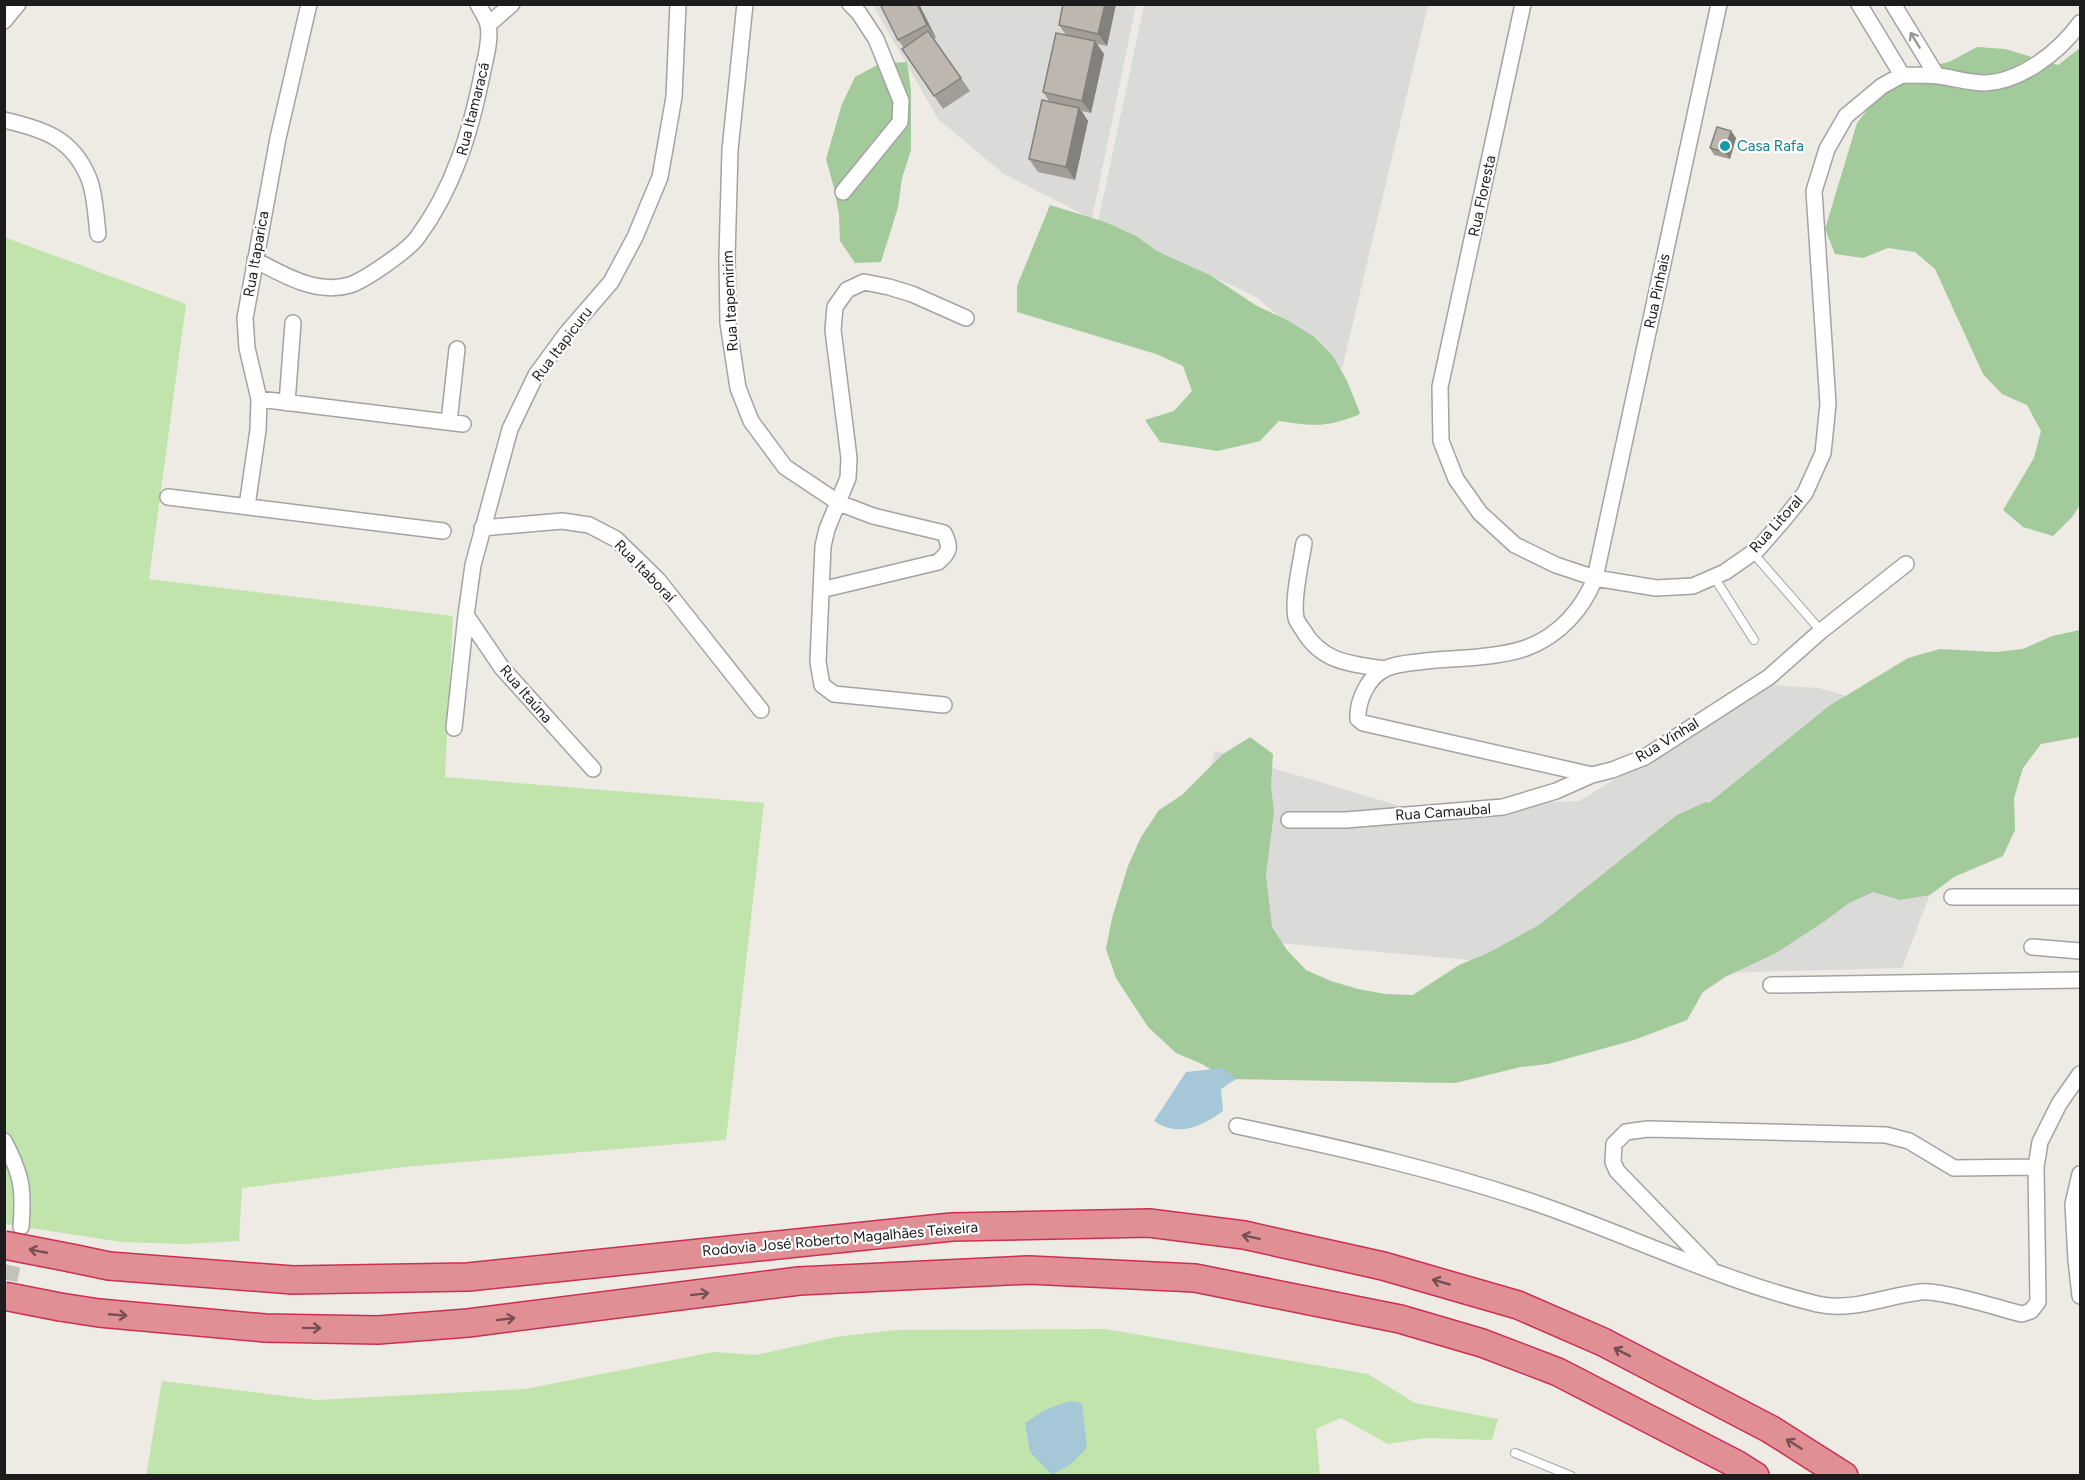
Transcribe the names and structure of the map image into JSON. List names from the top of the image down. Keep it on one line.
{"streets":{"highway":["Rodovia José Roberto Magalhães Teixeira"],"street":["Rua Itamaracá","Rua Floresta","Rua Itaparica","Rua Pinhais","Rua Itapemirim","Rua Itapicuru","Rua Litoral","Rua Itaboraí","Rua Itaúna","Rua Vinhal","Rua Camaubal"]},"crossings":[["Rua Itamaracá","Rua Itaparica"],["Rua Floresta","Rua Pinhais"],["Rua Floresta","Rua Litoral"],["Rua Pinhais","Rua Litoral"],["Rua Itapicuru","Rua Itaboraí"],["Rua Itapicuru","Rua Itaúna"],["Rua Vinhal","Rua Camaubal"]],"places":["Casa Rafa"]}
